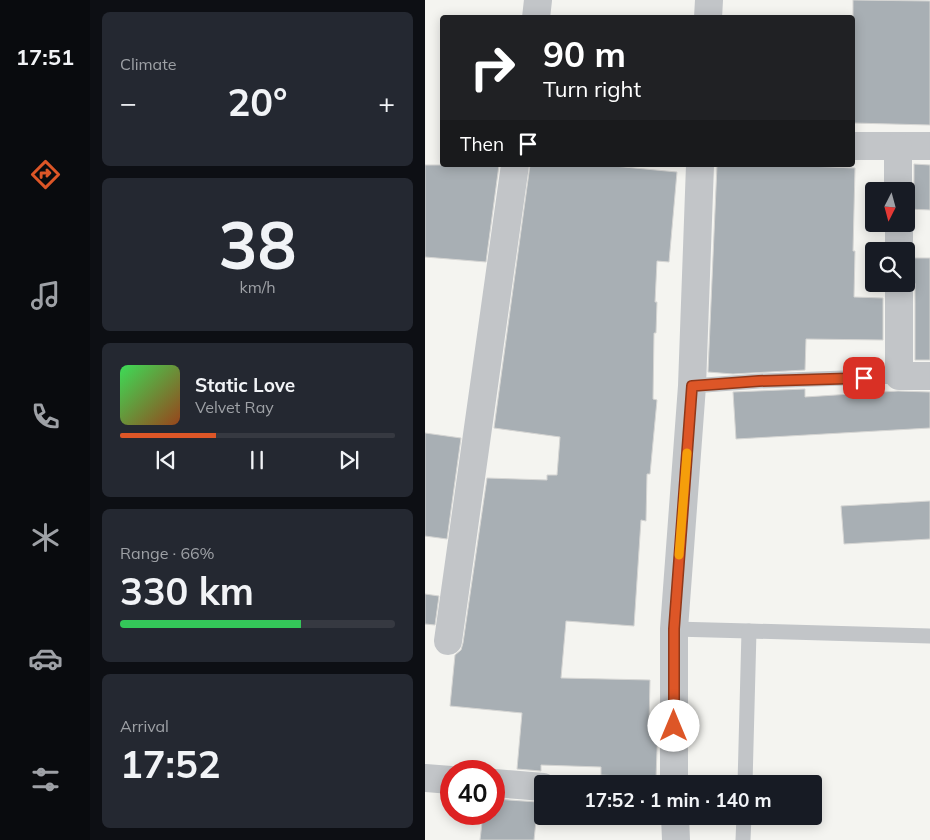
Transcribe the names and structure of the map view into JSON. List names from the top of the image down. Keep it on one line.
{"north":"bottom","page":{"tabs":"17:51","tile":["Climate",["38","km/h"],["Range · 66%","330 km"],["Arrival","17:52"]],"turn":["90 m","Turn right"],"heat":["−","20°","+"],"then":"Then","song":["Static Love","Velvet Ray"],"limit":"40","trip":"17:52 · 1 min · 140 m"}}
